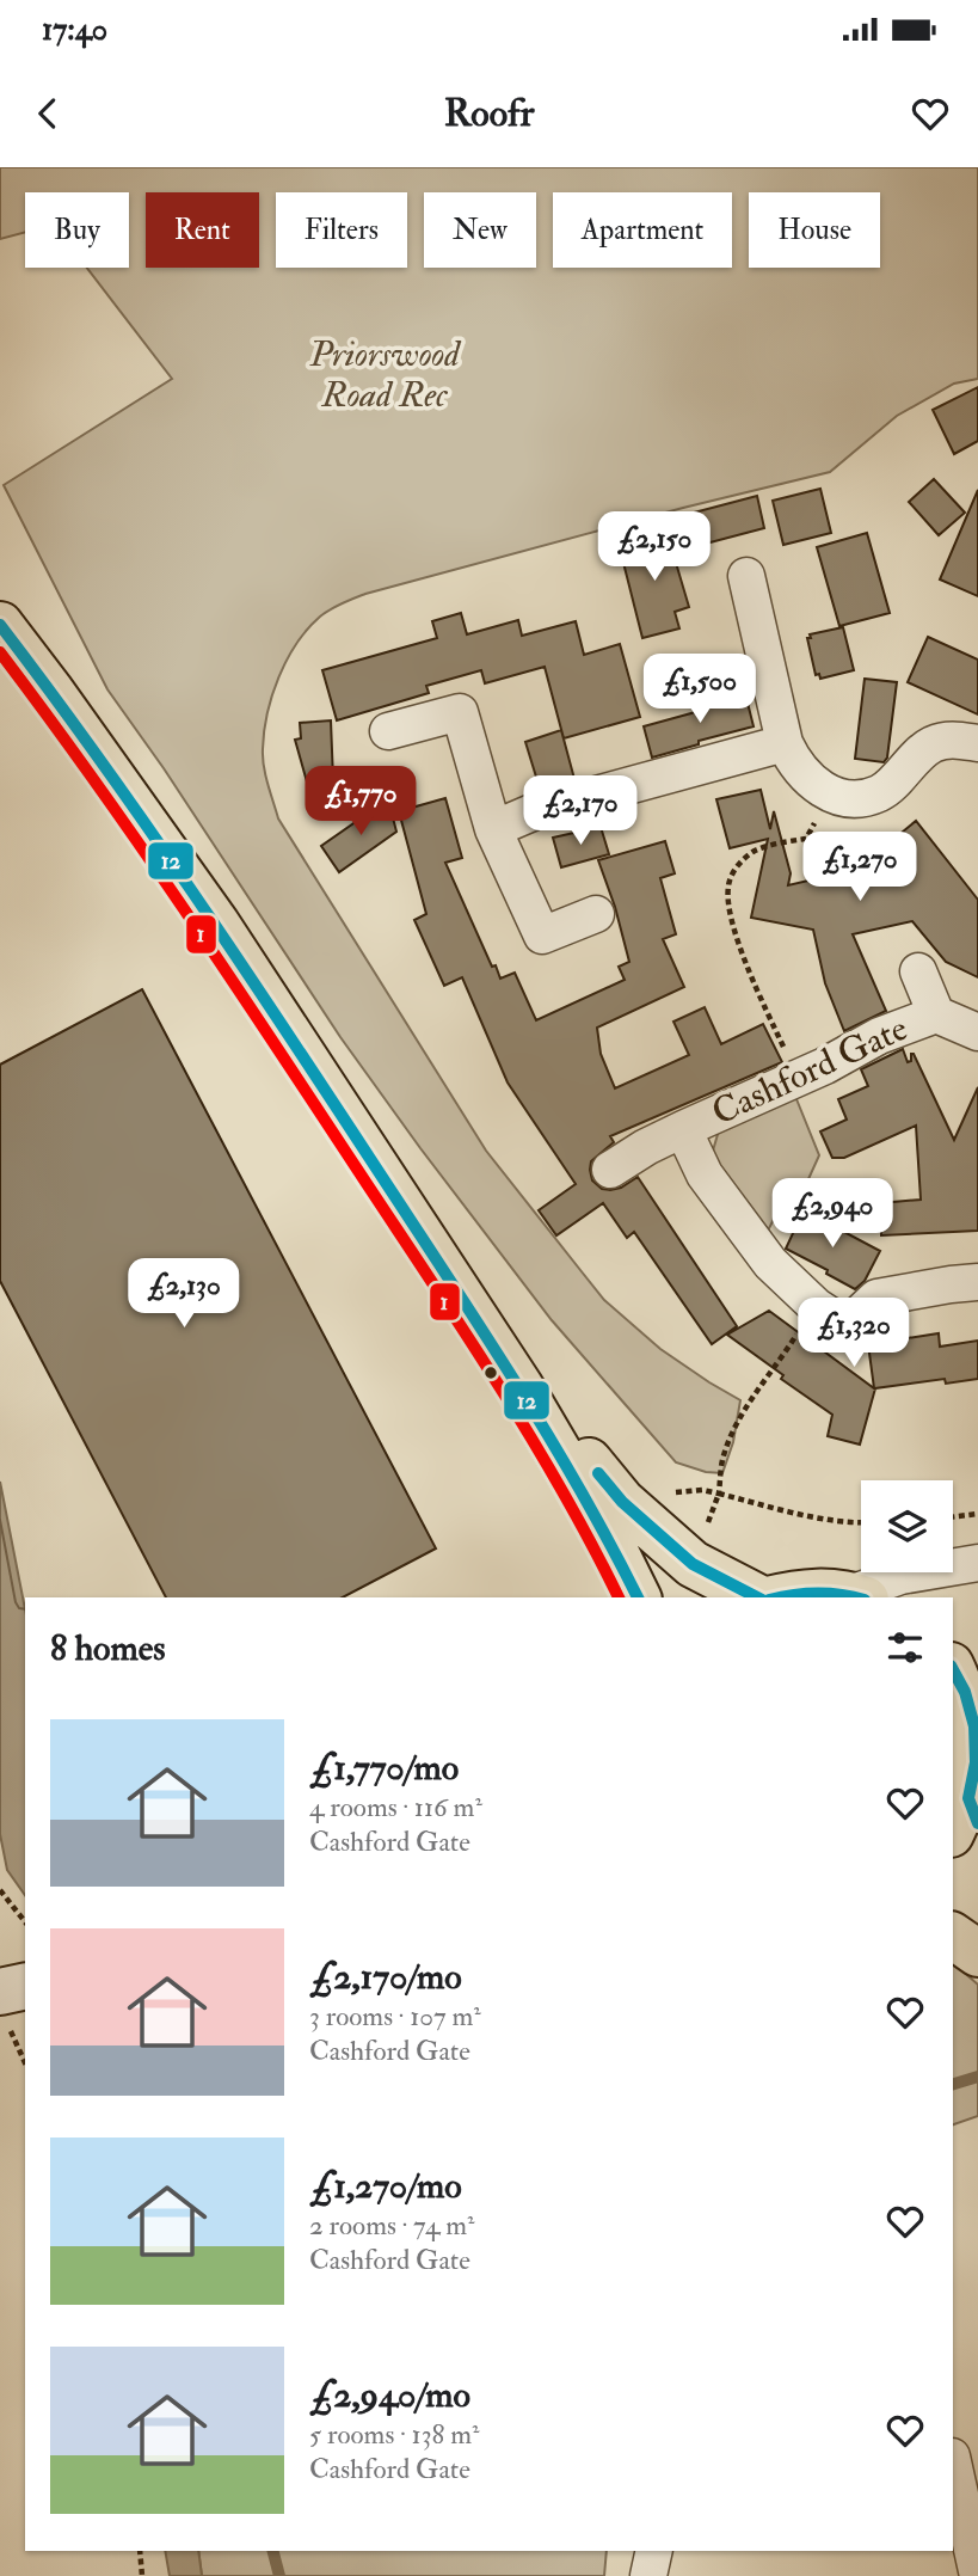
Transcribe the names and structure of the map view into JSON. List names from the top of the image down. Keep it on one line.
{"streets":{"street":["Cashford Gate"]},"parks":["Priorswood Road Rec"],"lines":["transit line 12","transit line 1"],"page":{"status":"17:40","header":"Roofr","chip":["Buy","Rent","Filters","New","Apartment","House"],"price":["£2,150","£1,500","£1,770","£2,170","£1,270","£2,940","£2,130","£1,320"],"heading":"8 homes","list":[{"name":"£1,770/mo","note":"4 rooms · 116 m² · Cashford Gate"},{"name":"£2,170/mo","note":"3 rooms · 107 m² · Cashford Gate"},{"name":"£1,270/mo","note":"2 rooms · 74 m² · Cashford Gate"},{"name":"£2,940/mo","note":"5 rooms · 138 m² · Cashford Gate"}]}}
